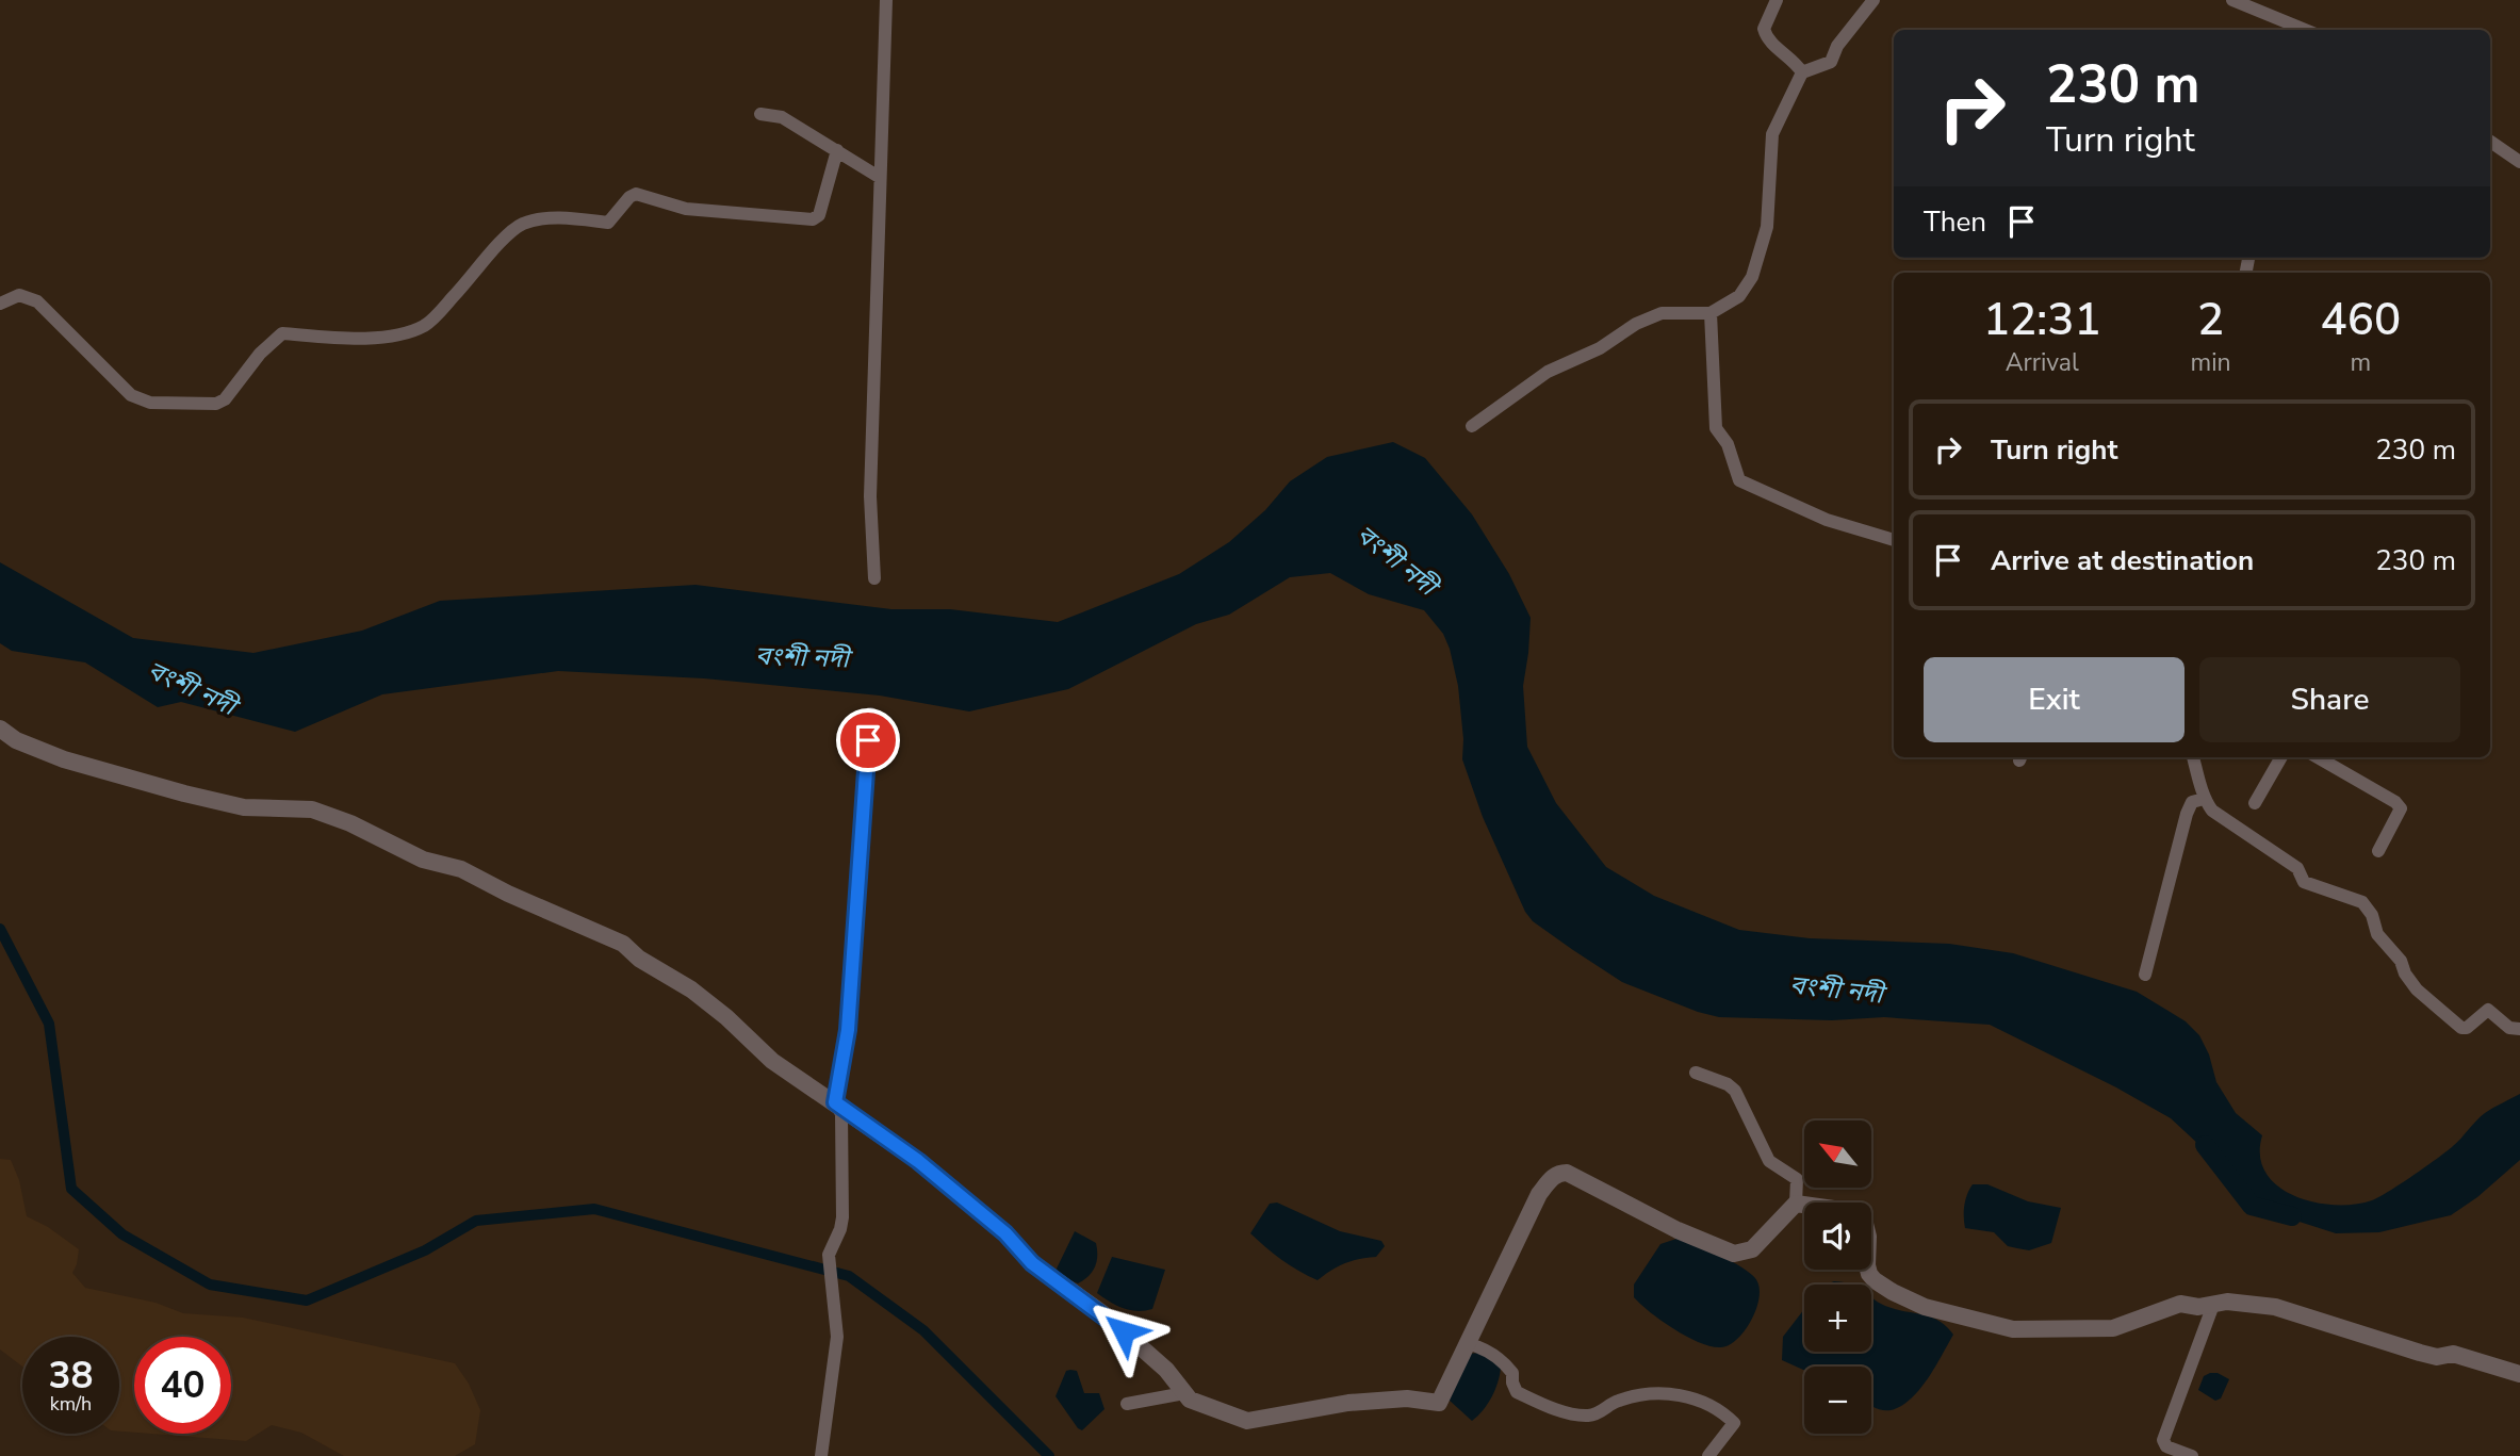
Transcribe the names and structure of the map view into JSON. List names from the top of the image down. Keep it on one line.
{"water":["বংশী নদী"],"north":"top left","page":{"turn":["230 m","Turn right"],"then":"Then","eta":["12:31","Arrival","2","min","460","m"],"list":[{"name":"Turn right","value":"230 m"},{"name":"Arrive at destination","value":"230 m"}],"buttons":["Exit","Share"],"map_buttons":["+","−"],"speed":"38 km/h","limit":"40"}}
